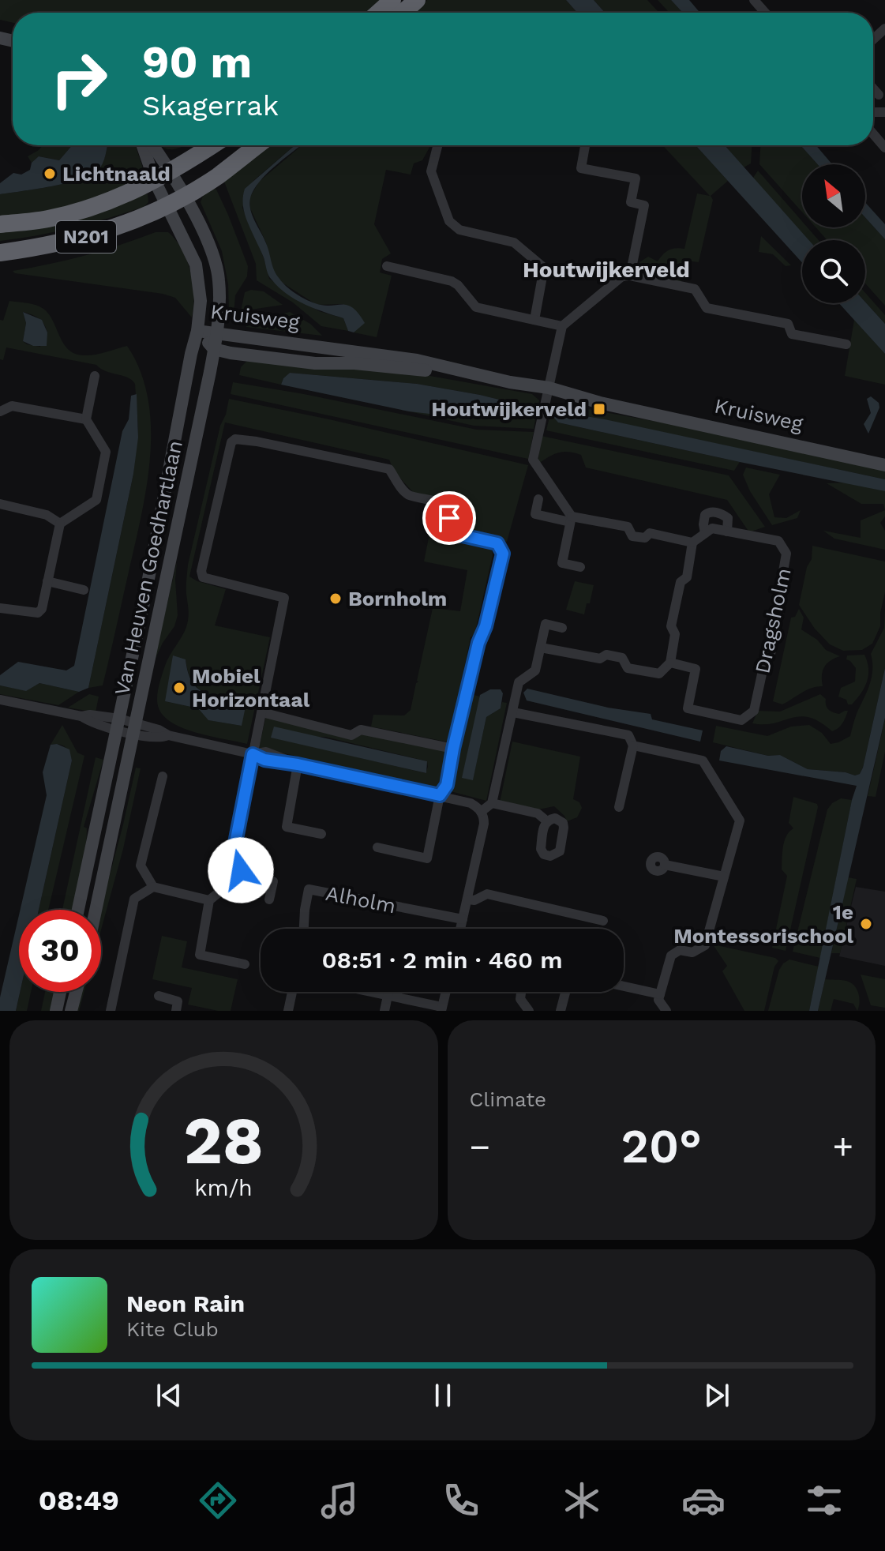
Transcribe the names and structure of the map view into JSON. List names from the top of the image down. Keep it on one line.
{"streets":{"highway":["N201"],"main road":["Kruisweg","Van Heuven Goedhartlaan"],"street":["Dragsholm","Alholm"]},"crossings":[["N201","Van Heuven Goedhartlaan"],["Kruisweg","Van Heuven Goedhartlaan"]],"districts":["Houtwijkerveld"],"places":{"other":["Lichtnaald","Bornholm","Mobiel Horizontaal","1e Montessorischool"],"transit":["Houtwijkerveld"]},"north":"top left","page":{"turn":["90 m","Skagerrak"],"limit":"30","trip":"08:51 · 2 min · 460 m","tile":"Climate","heat":["−","20°","+"],"song":["Neon Rain","Kite Club"],"tabs":"08:49","gauge":["28","km/h"]}}
